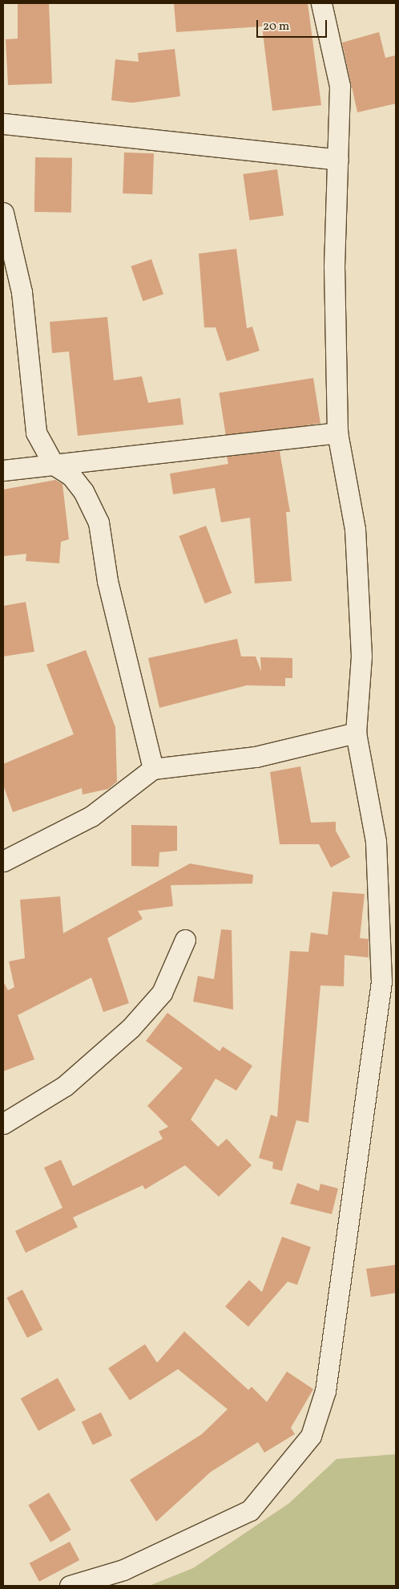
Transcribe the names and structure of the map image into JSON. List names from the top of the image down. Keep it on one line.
{"scale_bar":"20 m"}
